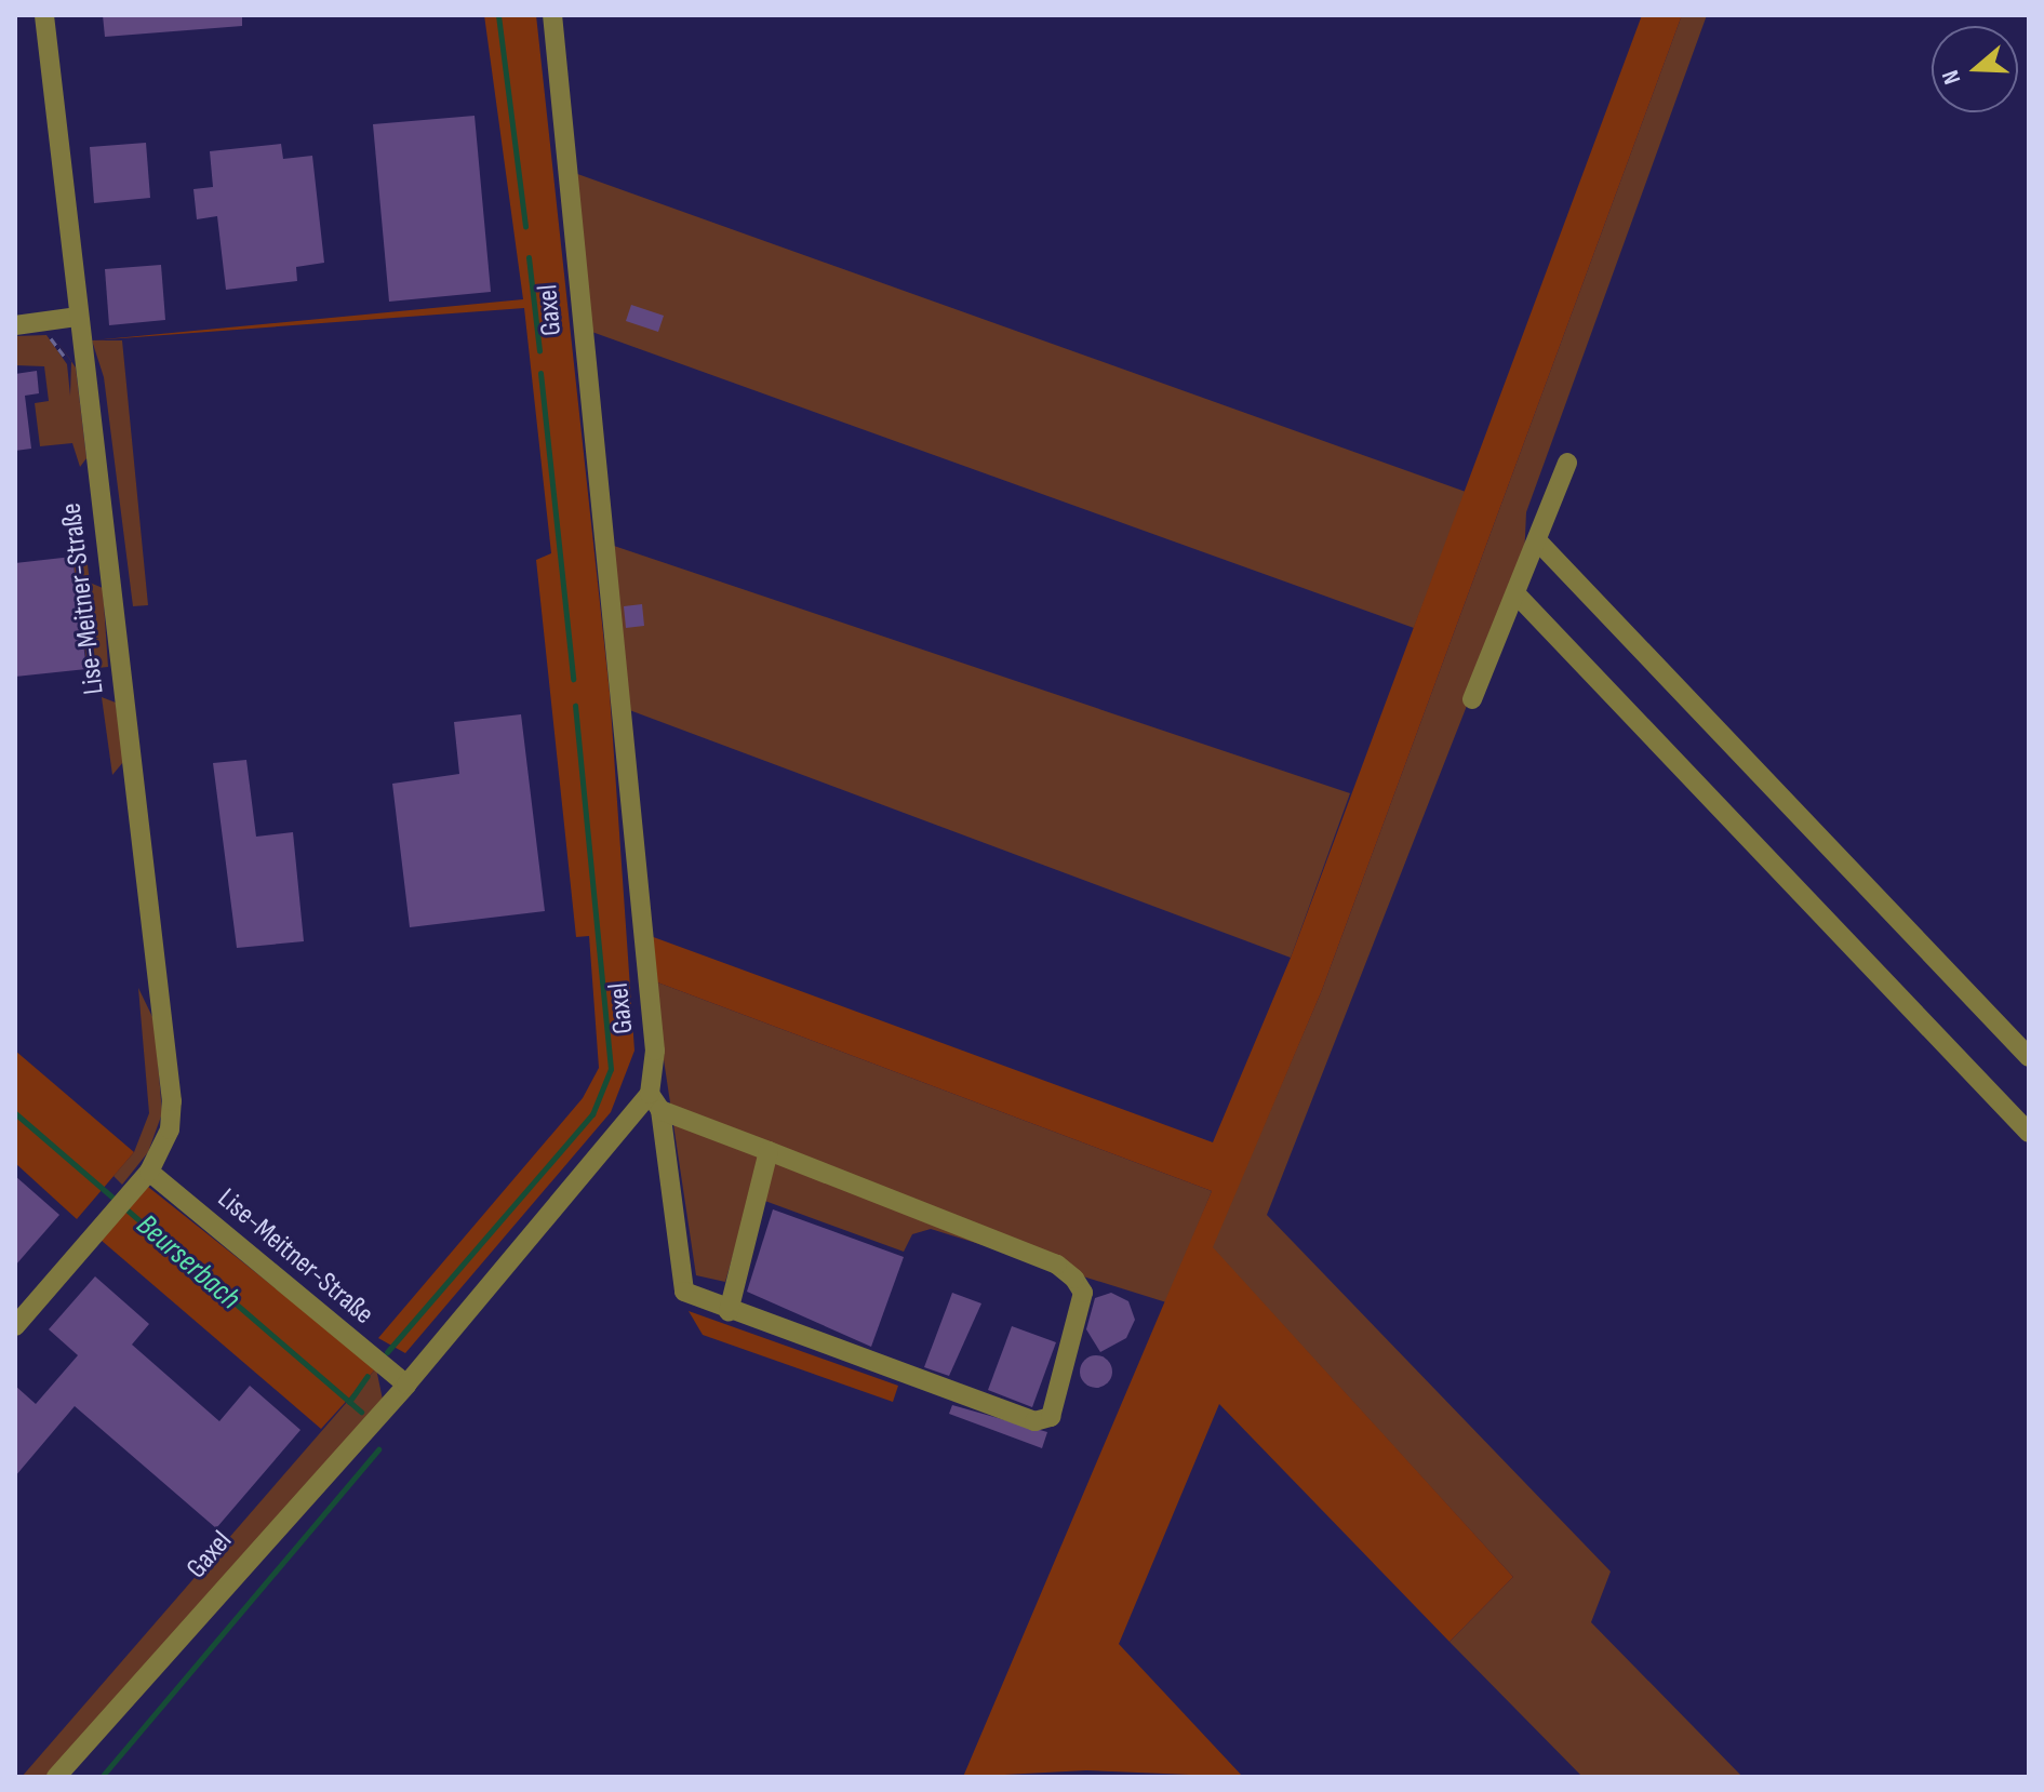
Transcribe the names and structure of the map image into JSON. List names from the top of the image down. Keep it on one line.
{"streets":{"street":["Gaxel","Lise-Meitner-Straße"]},"crossings":[["Gaxel","Lise-Meitner-Straße"]],"water":["Beurserbach"],"north":"left"}
